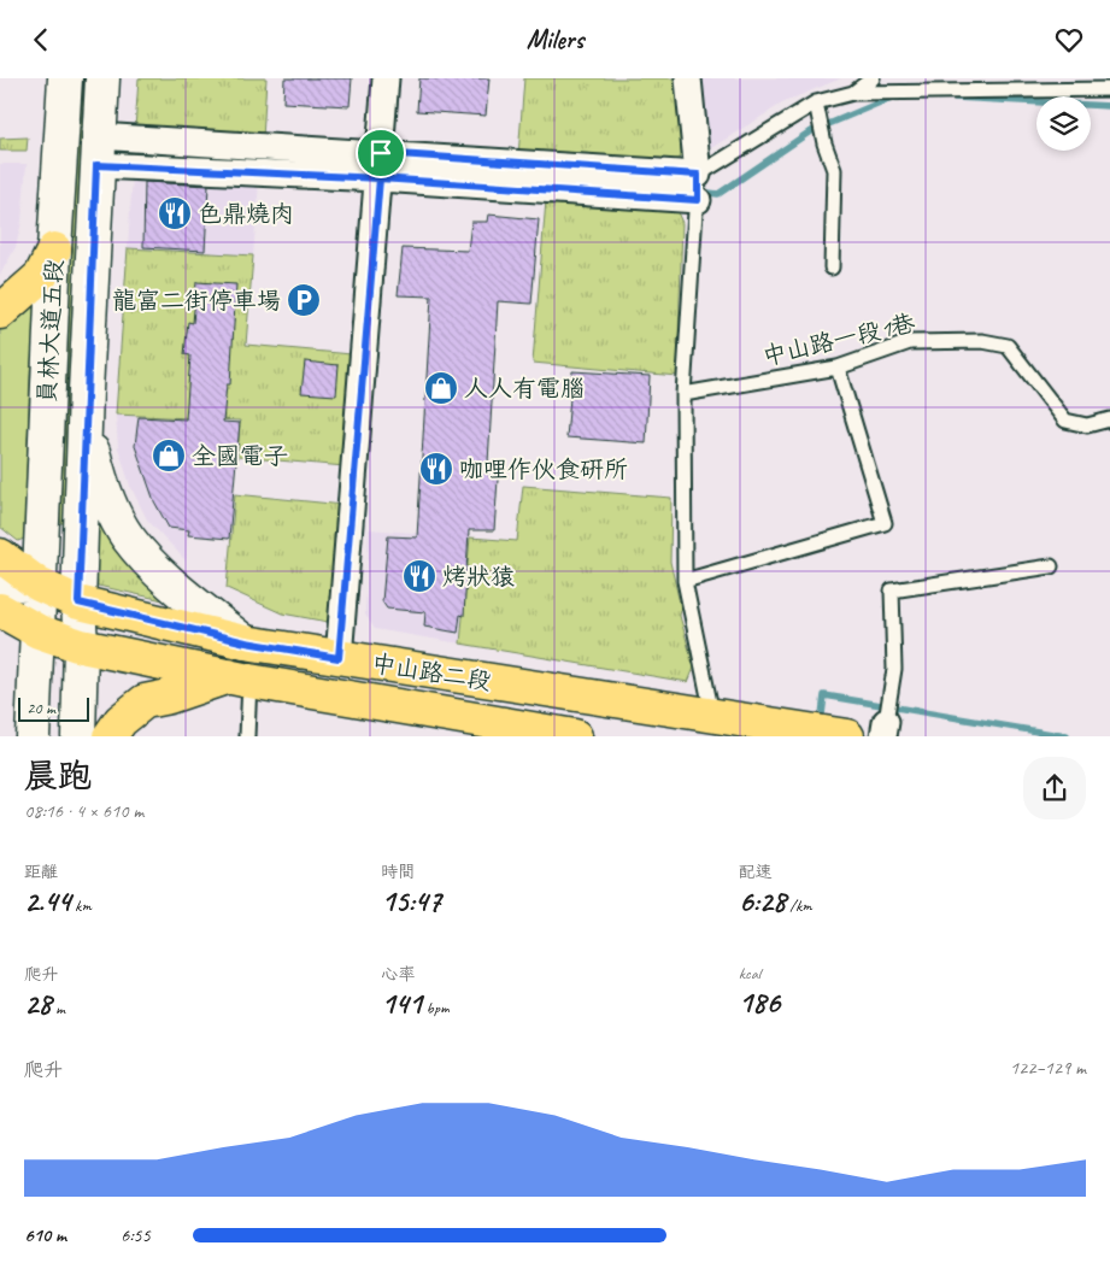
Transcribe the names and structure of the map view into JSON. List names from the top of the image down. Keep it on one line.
{"streets":{"main road":["員林大道五段","中山路二段"],"lane":["中山路一段1巷"]},"crossings":[["員林大道五段","中山路二段"]],"places":{"restaurant":["色鼎燒肉","咖哩作伙食研所","烤狀猿"],"parking":["龍富二街停車場"],"shop":["人人有電腦","全國電子"]},"scale_bar":"20 m","page":{"header":"Milers","scale":"20 m","heading":["晨跑","08:16 · 4 × 610 m"],"stats":[["距離","2.44 km"],["時間","15:47"],["配速","6:28 /km"],["爬升","28 m"],["心率","141 bpm"],["kcal","186"]],"chart":["爬升","122–129 m"],"list":[{"name":"610 m","note":"6:55"}]}}
